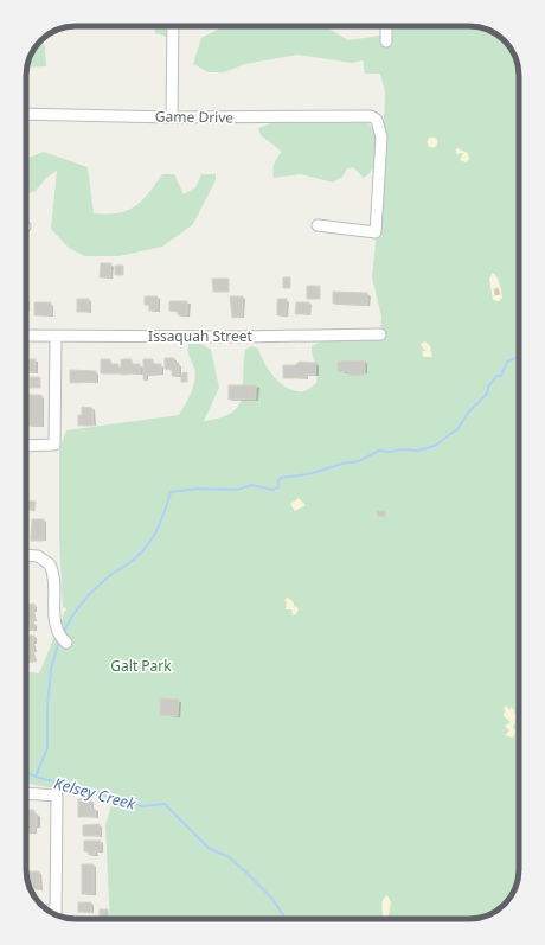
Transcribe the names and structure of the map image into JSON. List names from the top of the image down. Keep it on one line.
{"streets":{"street":["Game Drive","Issaquah Street"]},"water":["Kelsey Creek"],"parks":["Galt Park"]}
